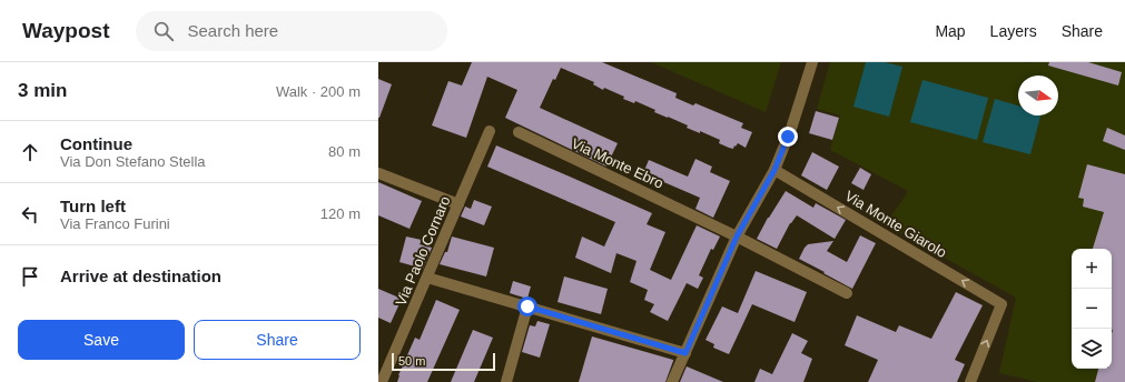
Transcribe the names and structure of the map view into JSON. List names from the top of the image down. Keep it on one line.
{"streets":{"street":["Via Monte Ebro","Via Monte Giarolo","Via Paolo Cornaro"]},"one_way":["Via Monte Giarolo"],"scale_bar":"50 m","north":"right","page":{"header":"Waypost","search":"Search here","nav":["Map","Layers","Share"],"heading":["3 min","Walk · 200 m"],"list":[["Continue","Via Don Stefano Stella","80 m"],["Turn left","Via Franco Furini","120 m"],"Arrive at destination"],"map_buttons":["+","−"],"buttons":["Save","Share"],"scale":"50 m"}}
